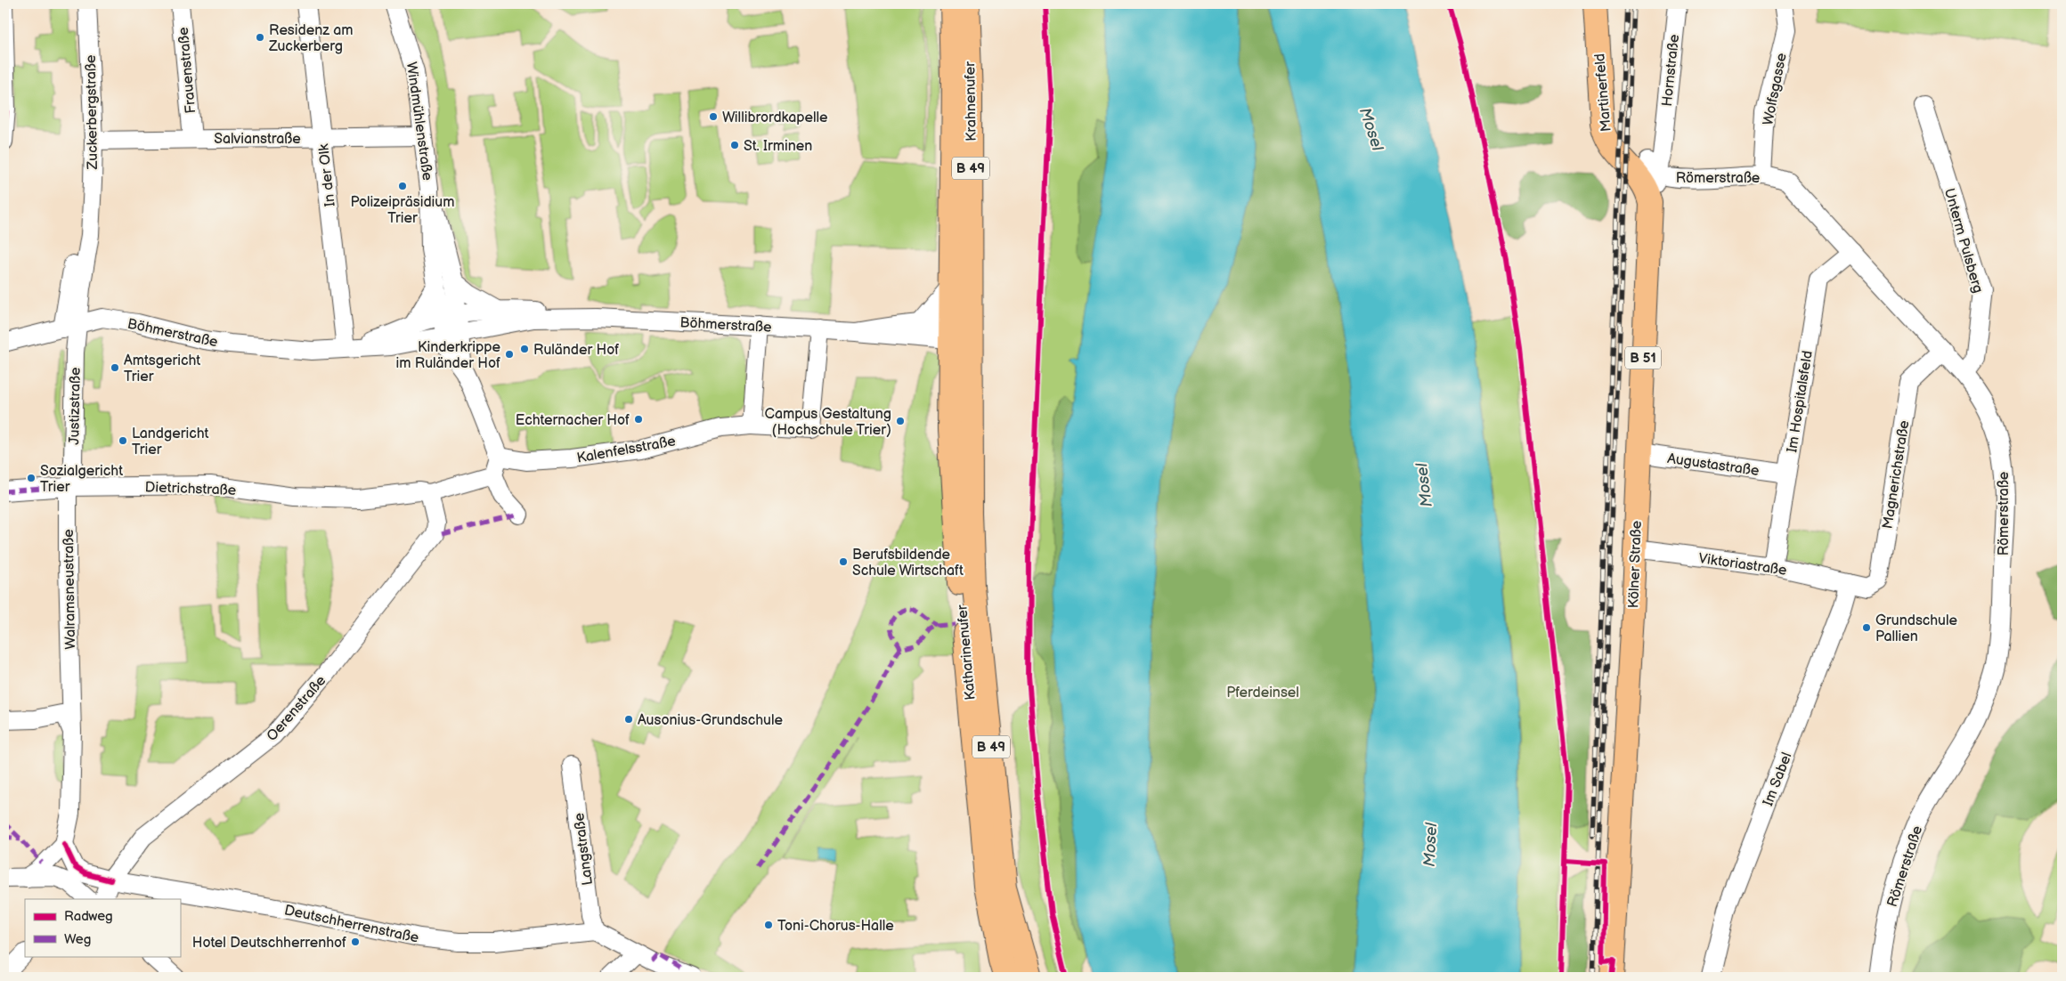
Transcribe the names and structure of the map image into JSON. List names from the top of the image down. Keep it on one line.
{"streets":{"main road":["Martinerfeld","Krahnenufer","B 49","B 51","Kölner Straße","Katharinenufer"],"street":["Frauenstraße","Hornstraße","Wolfsgasse","Zuckerbergstraße","Windmühlenstraße","Salvianstraße","In der Olk","Römerstraße","Unterm Pulsberg","Böhmerstraße","Im Hospitalsfeld","Justizstraße","Kalenfelsstraße","Augustastraße","Magnerichstraße","Dietrichstraße","Viktoriastraße","Walramsneustraße","Oerenstraße","Im Sabel","Langstraße","Deutschherrenstraße"]},"crossings":[["Frauenstraße","Salvianstraße"],["Hornstraße","Martinerfeld"],["Hornstraße","Römerstraße"],["Hornstraße","Kölner Straße"],["Wolfsgasse","Römerstraße"],["Martinerfeld","Römerstraße"],["Martinerfeld","Kölner Straße"],["Krahnenufer","Böhmerstraße"],["Krahnenufer","Katharinenufer"],["Zuckerbergstraße","Salvianstraße"],["Zuckerbergstraße","Böhmerstraße"],["Zuckerbergstraße","Justizstraße"],["Windmühlenstraße","Salvianstraße"],["Windmühlenstraße","Böhmerstraße"],["Windmühlenstraße","Kalenfelsstraße"],["Salvianstraße","In der Olk"],["In der Olk","Böhmerstraße"],["Römerstraße","Unterm Pulsberg"],["Römerstraße","Im Hospitalsfeld"],["Römerstraße","Magnerichstraße"],["Römerstraße","Kölner Straße"],["Böhmerstraße","Justizstraße"],["Böhmerstraße","Kalenfelsstraße"],["Böhmerstraße","Katharinenufer"],["Im Hospitalsfeld","Augustastraße"],["Im Hospitalsfeld","Viktoriastraße"],["Justizstraße","Dietrichstraße"],["Justizstraße","Walramsneustraße"],["Augustastraße","Kölner Straße"],["Magnerichstraße","Viktoriastraße"],["Magnerichstraße","Im Sabel"],["Dietrichstraße","Walramsneustraße"],["Dietrichstraße","Oerenstraße"],["Viktoriastraße","Kölner Straße"],["Viktoriastraße","Im Sabel"],["Walramsneustraße","Deutschherrenstraße"],["Oerenstraße","Deutschherrenstraße"],["Langstraße","Deutschherrenstraße"]],"water":["Mosel"],"parks":["Pferdeinsel"],"places":["Residenz am Zuckerberg","Willibrordkapelle","St. Irminen","Polizeipräsidium Trier","Ruländer Hof","Kinderkrippe im Ruländer Hof","Amtsgericht Trier","Echternacher Hof","Campus Gestaltung (Hochschule Trier)","Landgericht Trier","Sozialgericht Trier","Berufsbildende Schule Wirtschaft","Grundschule Pallien","Ausonius-Grundschule","Toni-Chorus-Halle","Hotel Deutschherrenhof"],"legend":["Radweg","Weg"]}
